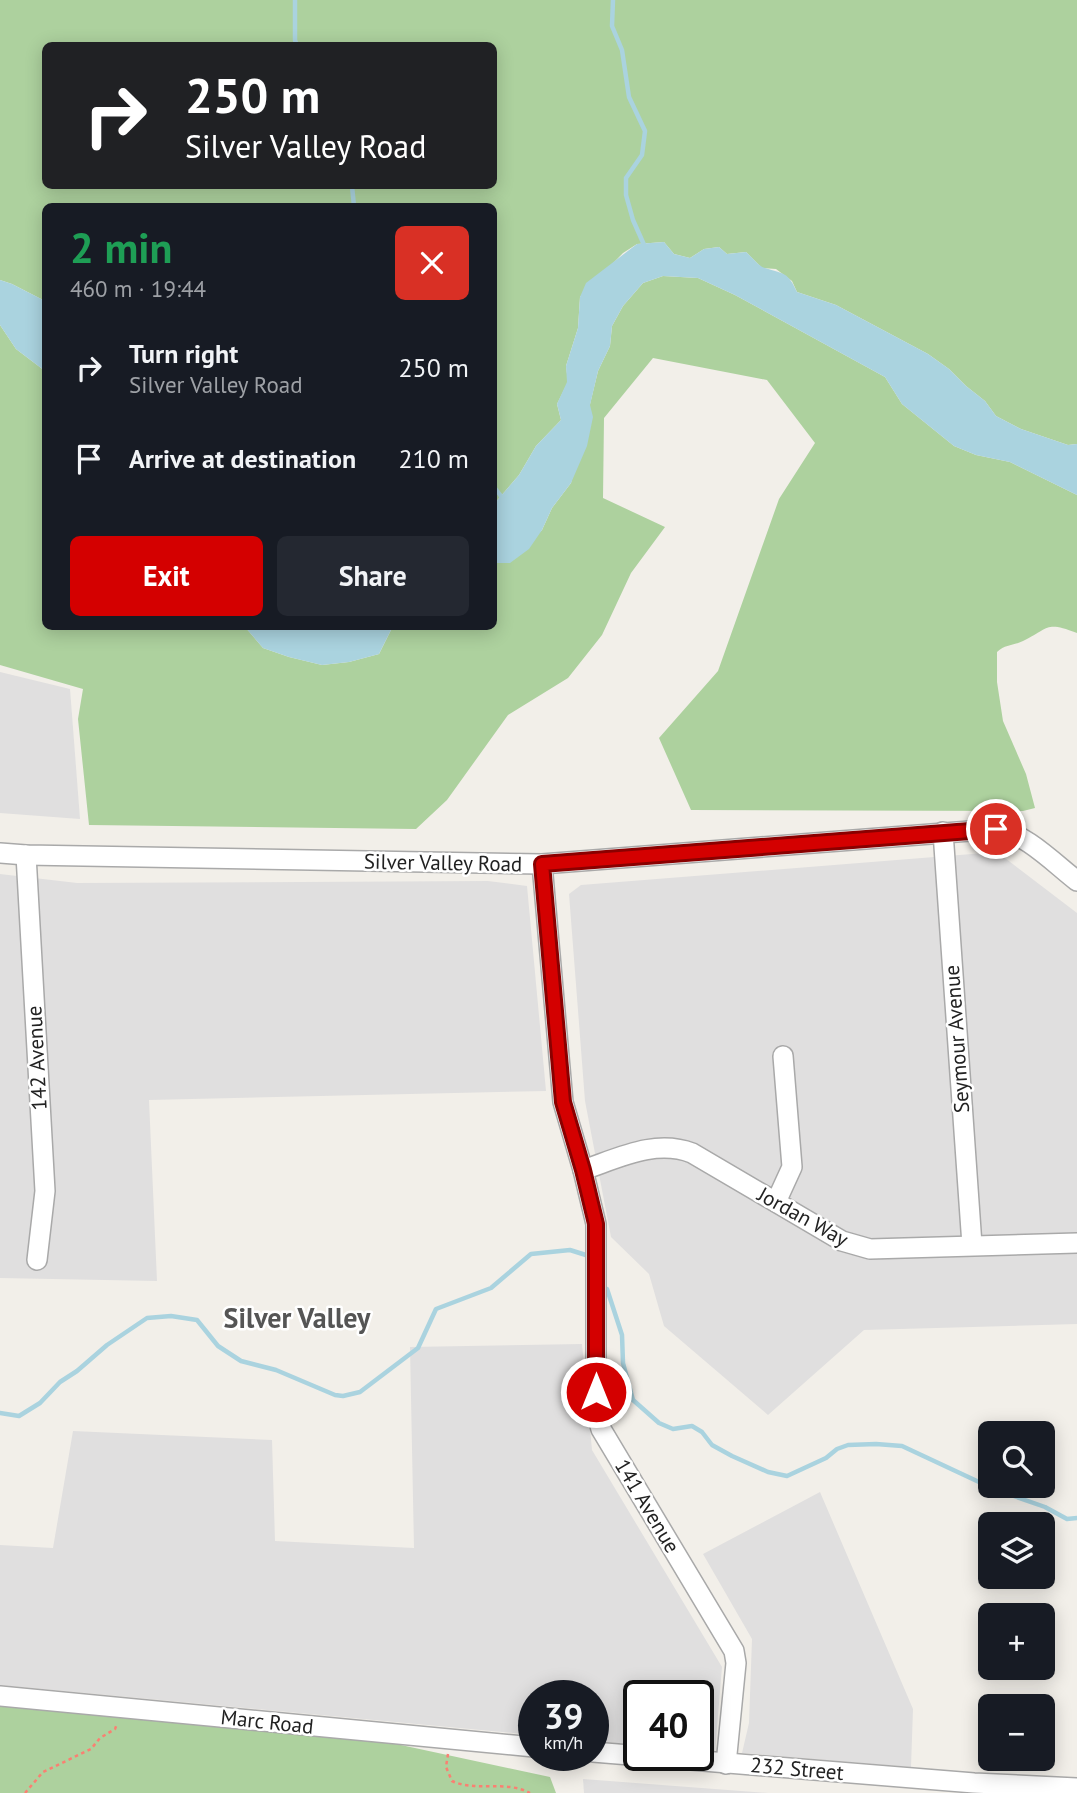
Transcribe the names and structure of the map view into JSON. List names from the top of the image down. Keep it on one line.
{"streets":{"street":["Silver Valley Road","Seymour Avenue","142 Avenue","Jordan Way","141 Avenue","Marc Road","232 Street"]},"crossings":[["Silver Valley Road","Seymour Avenue"],["Silver Valley Road","142 Avenue"],["Silver Valley Road","141 Avenue"],["Seymour Avenue","Jordan Way"],["Jordan Way","141 Avenue"],["141 Avenue","232 Street"]],"districts":["Silver Valley"],"page":{"turn":["250 m","Silver Valley Road"],"heading":["2 min","460 m · 19:44"],"list":[{"name":"Turn right","note":"Silver Valley Road","value":"250 m"},{"name":"Arrive at destination","value":"210 m"}],"buttons":["Exit","Share"],"map_buttons":["+","−"],"speed":"39 km/h","limit":"40"}}
